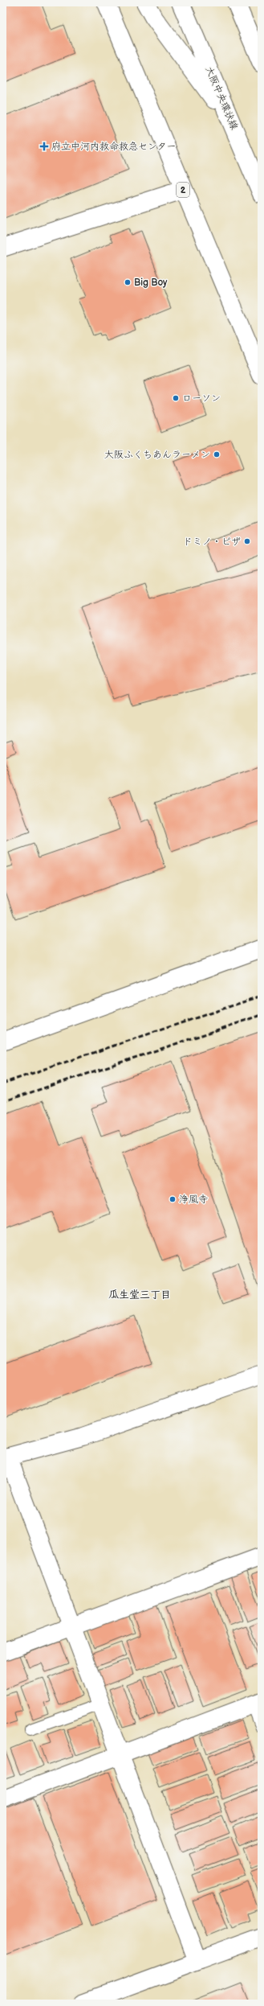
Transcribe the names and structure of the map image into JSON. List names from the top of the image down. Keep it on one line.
{"streets":{"main road":["大阪中央環状線","2"]},"districts":["瓜生堂三丁目"],"places":{"health":["府立中河内救命救急センター"],"other":["Big Boy","ローソン","大阪ふくちあんラーメン","ドミノ・ピザ","浄風寺"]}}
